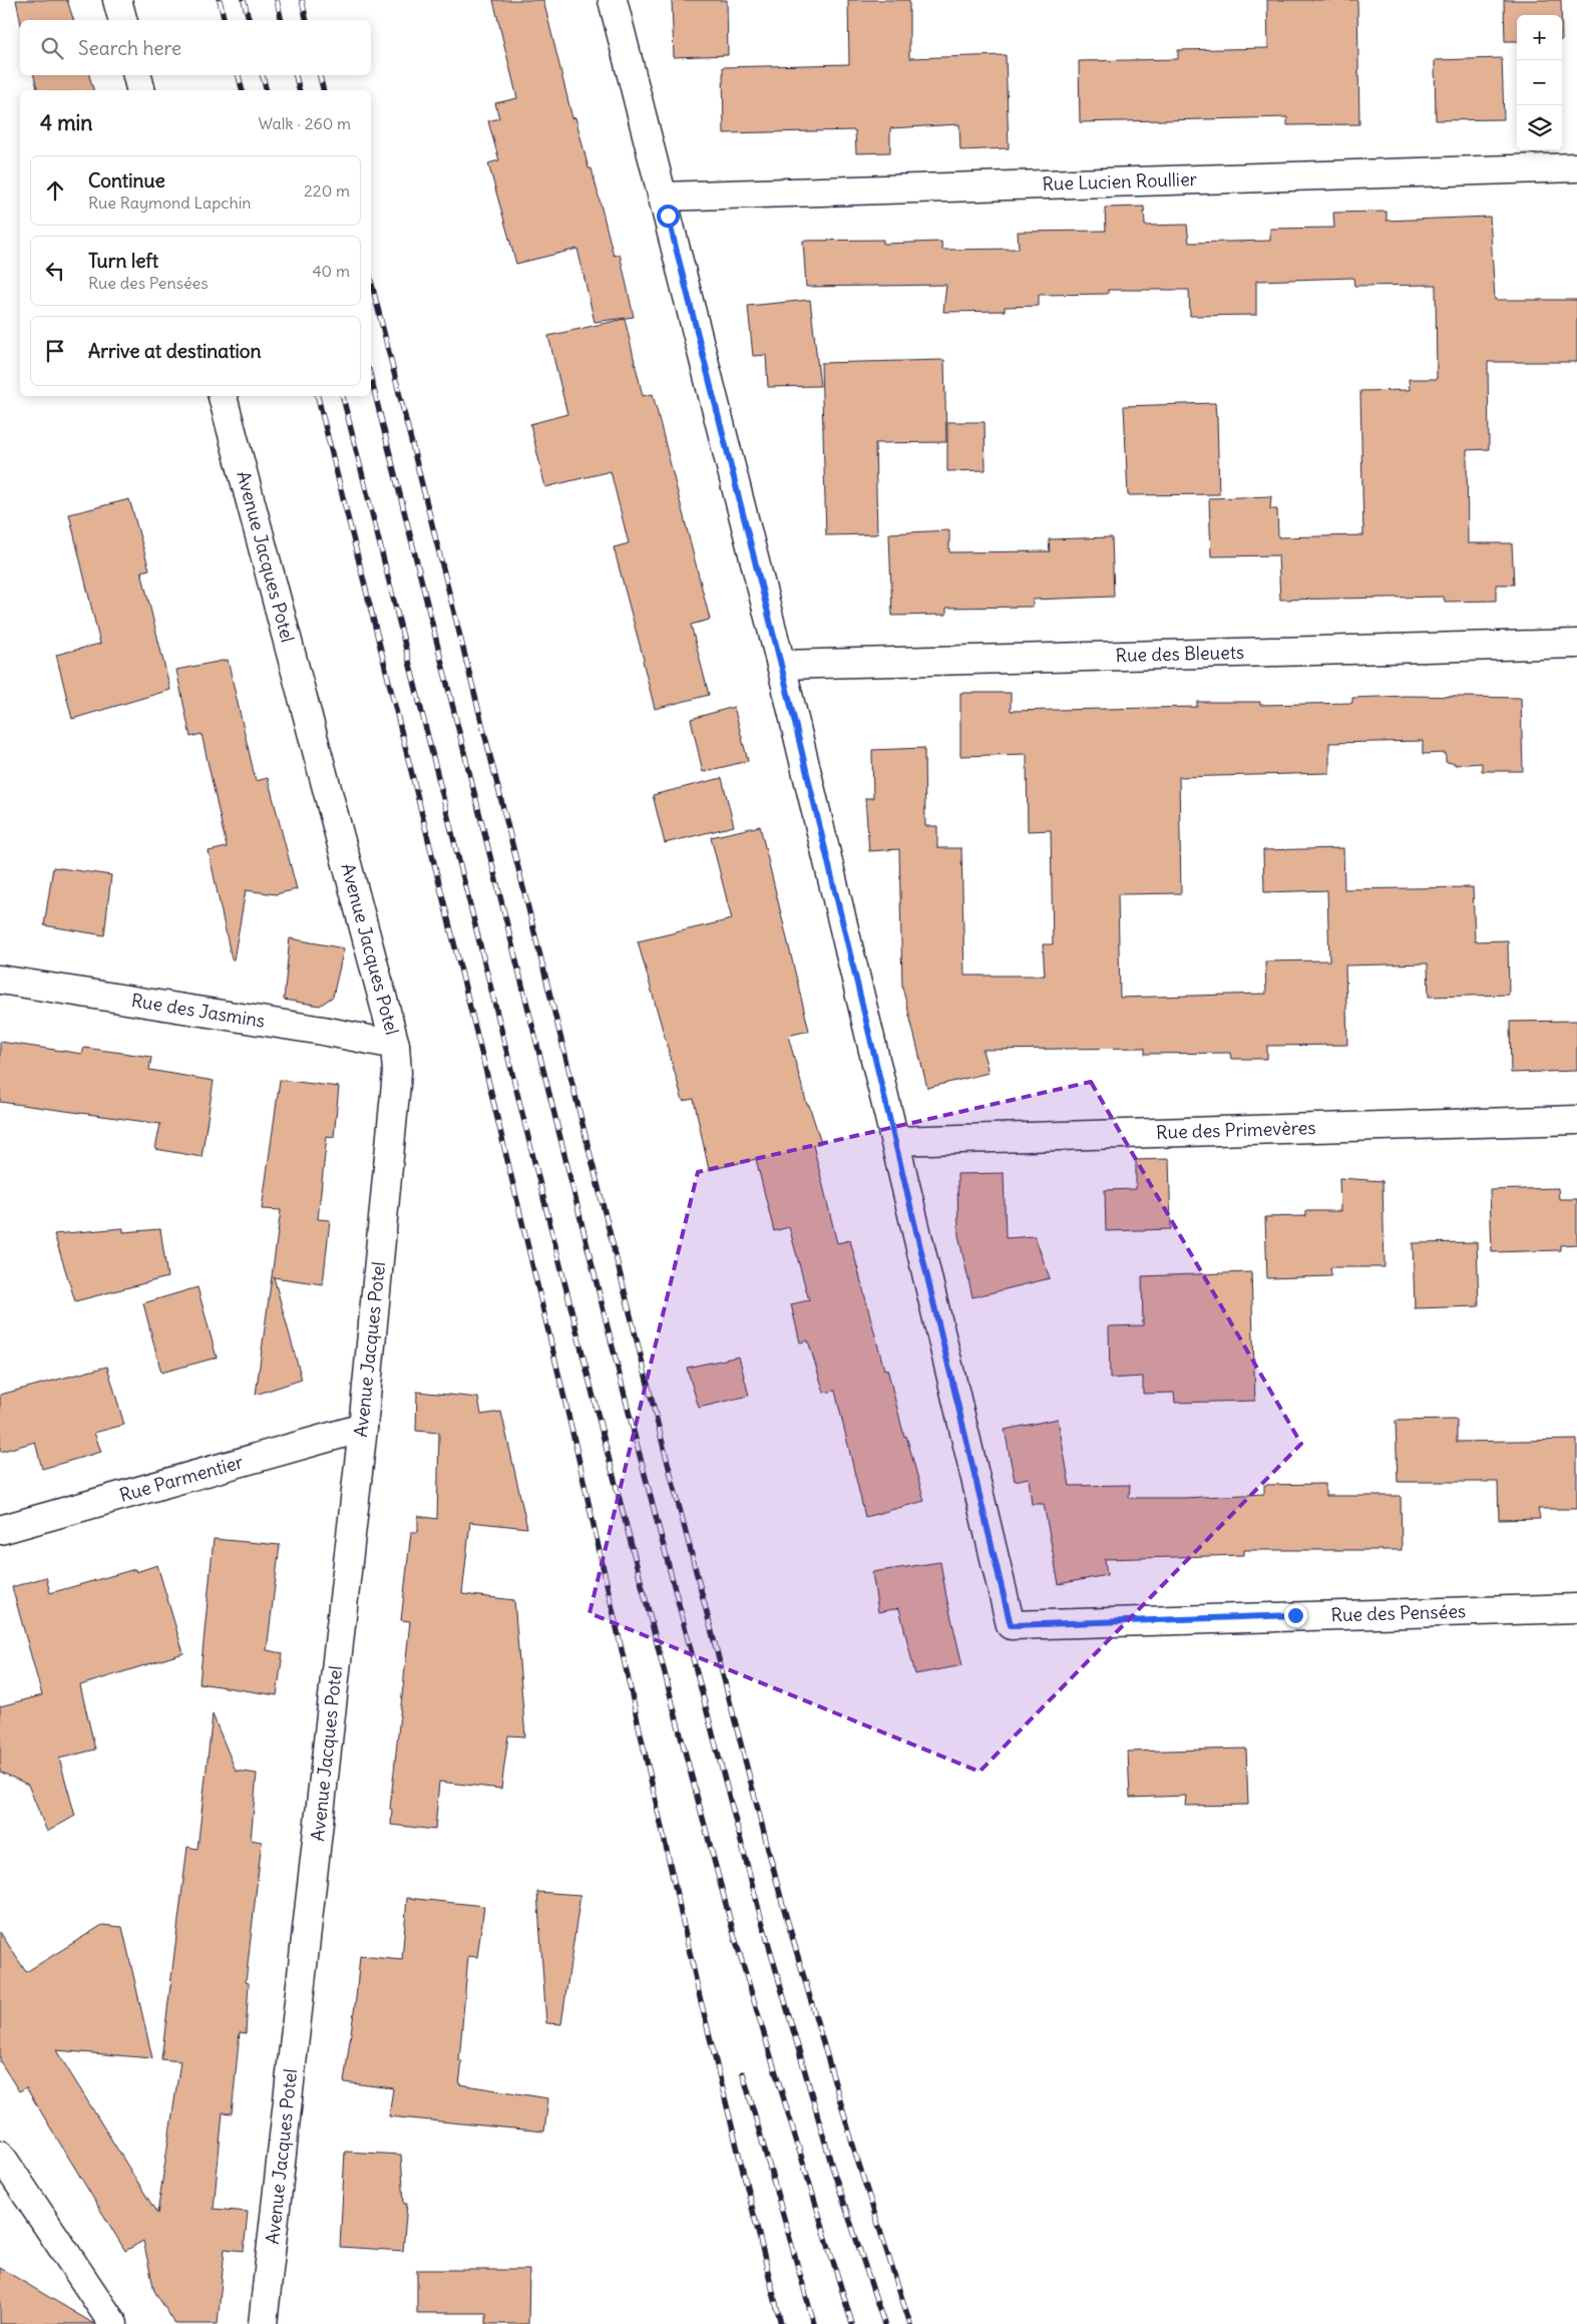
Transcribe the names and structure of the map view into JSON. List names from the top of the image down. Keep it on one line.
{"streets":{"street":["Rue Lucien Roullier","Avenue Jacques Potel","Rue des Bleuets","Rue des Jasmins","Rue des Primevères","Rue Parmentier","Rue des Pensées"]},"crossings":[["Avenue Jacques Potel","Rue des Jasmins"],["Avenue Jacques Potel","Rue Parmentier"],["Rue des Primevères","Rue des Pensées"]],"page":{"map_buttons":["+","−"],"search":"Search here","heading":["4 min","Walk · 260 m"],"list":[["Continue","Rue Raymond Lapchin","220 m"],["Turn left","Rue des Pensées","40 m"],"Arrive at destination"]}}
